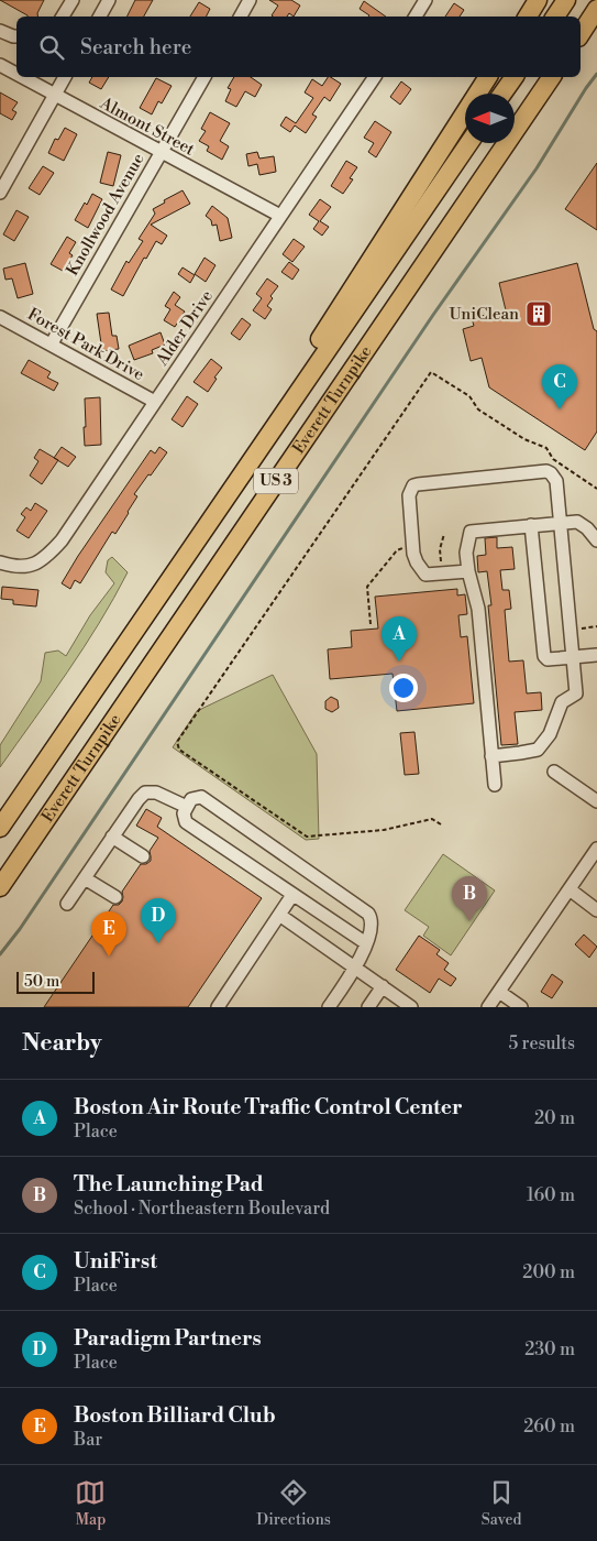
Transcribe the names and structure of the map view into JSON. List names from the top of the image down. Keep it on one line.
{"streets":{"highway":["Everett Turnpike","US 3"],"street":["Almont Street","Knollwood Avenue","Alder Drive","Forest Park Drive"]},"crossings":[["Almont Street","Knollwood Avenue"],["Almont Street","Alder Drive"],["Knollwood Avenue","Forest Park Drive"],["Alder Drive","Forest Park Drive"]],"places":{"building":["UniClean"]},"scale_bar":"50 m","north":"left","page":{"search":"Search here","pins":["C","A","B","D","E"],"scale":"50 m","heading":["Nearby","5 results"],"list":[{"mark":"A","name":"Boston Air Route Traffic Control Center","note":"Place","value":"20 m"},{"mark":"B","name":"The Launching Pad","note":"School · Northeastern Boulevard","value":"160 m"},{"mark":"C","name":"UniFirst","note":"Place","value":"200 m"},{"mark":"D","name":"Paradigm Partners","note":"Place","value":"230 m"},{"mark":"E","name":"Boston Billiard Club","note":"Bar","value":"260 m"}],"nav":["Map","Directions","Saved"]}}
